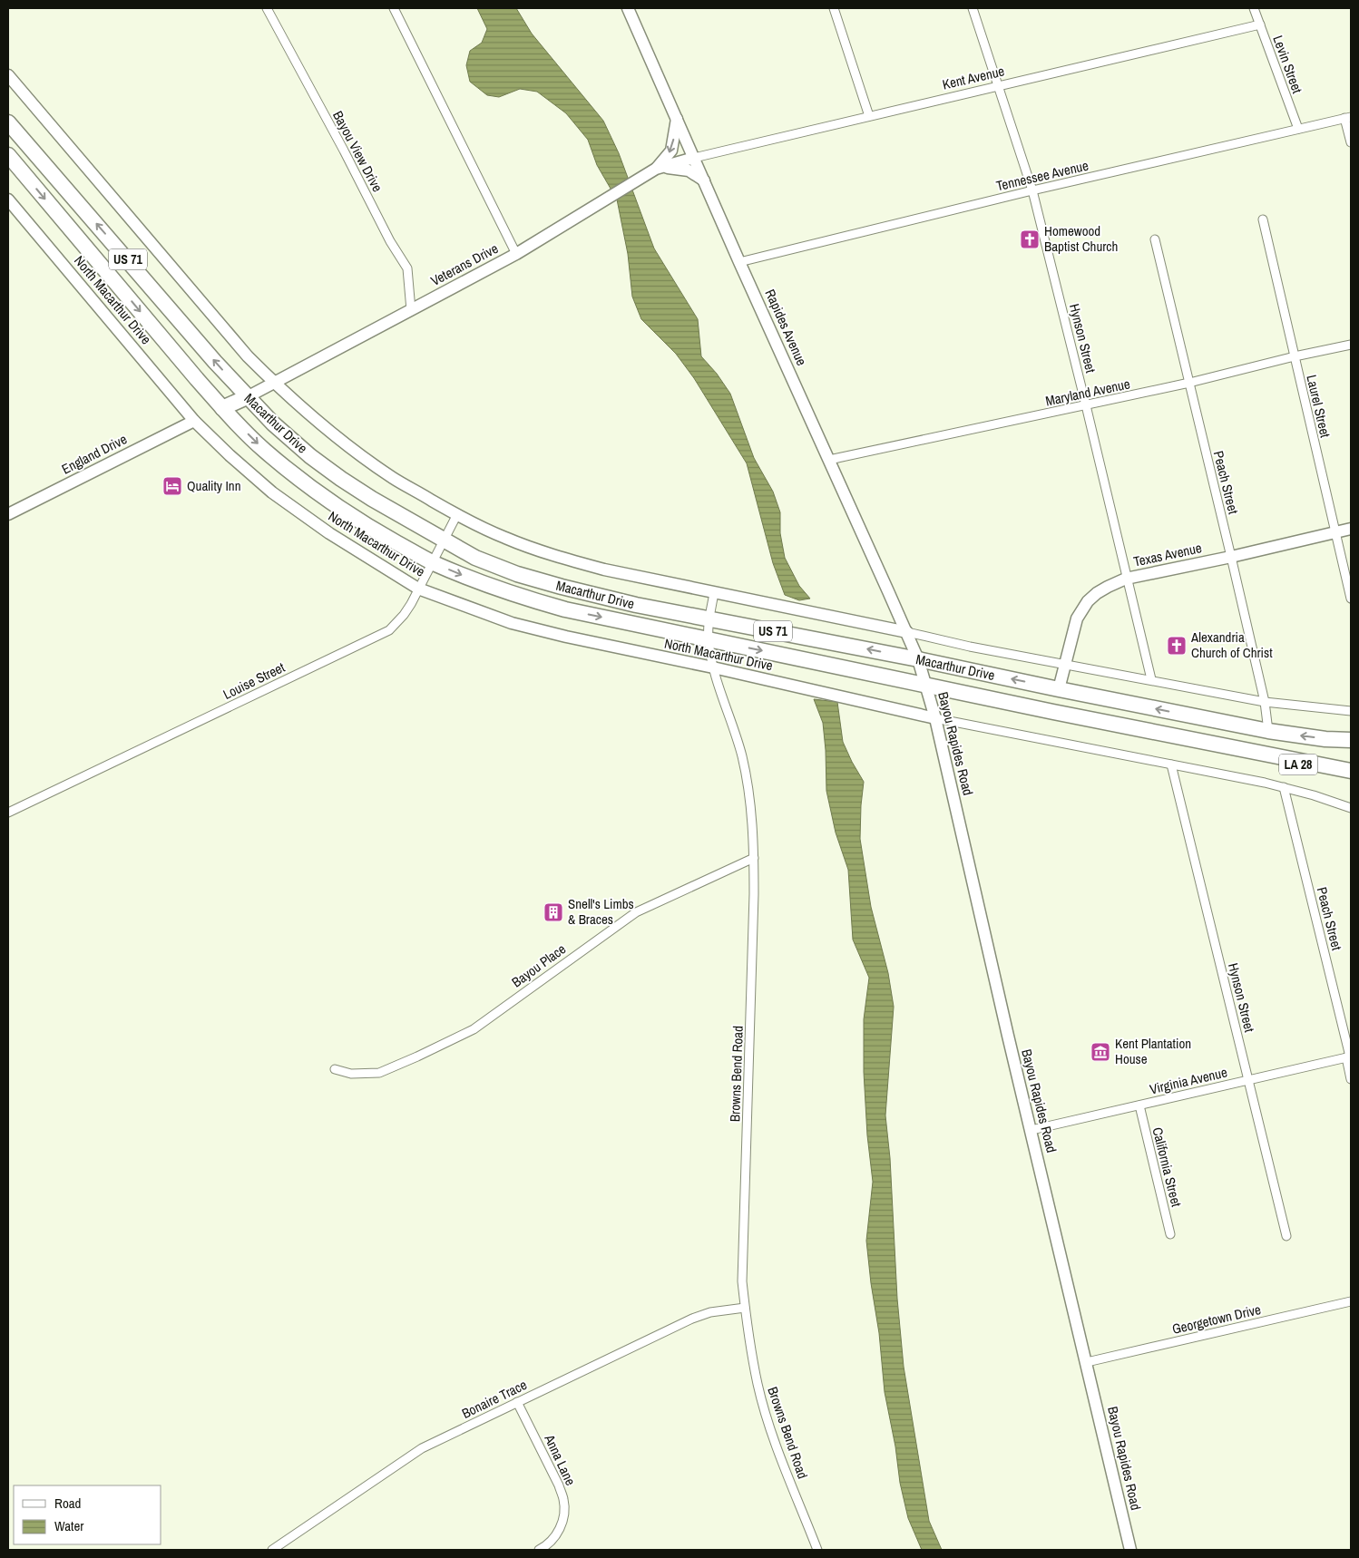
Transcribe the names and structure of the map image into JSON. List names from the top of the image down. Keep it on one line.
{"streets":{"highway":["US 71","Macarthur Drive","LA 28"],"street":["Levin Street","Kent Avenue","Bayou View Drive","Tennessee Avenue","Veterans Drive","North Macarthur Drive","Rapides Avenue","Hynson Street","Maryland Avenue","Laurel Street","England Drive","Peach Street","Texas Avenue","Louise Street","Bayou Rapides Road","Bayou Place","Browns Bend Road","Virginia Avenue","California Street","Georgetown Drive","Bonaire Trace","Anna Lane"]},"crossings":[["Levin Street","Kent Avenue"],["Levin Street","Tennessee Avenue"],["Kent Avenue","Veterans Drive"],["Kent Avenue","Rapides Avenue"],["Kent Avenue","Hynson Street"],["Bayou View Drive","Veterans Drive"],["Tennessee Avenue","Rapides Avenue"],["Tennessee Avenue","Hynson Street"],["Veterans Drive","Rapides Avenue"],["Veterans Drive","Macarthur Drive"],["North Macarthur Drive","England Drive"],["North Macarthur Drive","Louise Street"],["North Macarthur Drive","Bayou Rapides Road"],["North Macarthur Drive","Browns Bend Road"],["Rapides Avenue","Maryland Avenue"],["Rapides Avenue","Macarthur Drive"],["Rapides Avenue","Bayou Rapides Road"],["Hynson Street","Maryland Avenue"],["Hynson Street","Macarthur Drive"],["Hynson Street","Texas Avenue"],["Hynson Street","Virginia Avenue"],["Maryland Avenue","Laurel Street"],["Maryland Avenue","Peach Street"],["Laurel Street","Texas Avenue"],["Macarthur Drive","Peach Street"],["Macarthur Drive","Texas Avenue"],["Macarthur Drive","Louise Street"],["Macarthur Drive","Bayou Rapides Road"],["Macarthur Drive","LA 28"],["Macarthur Drive","Browns Bend Road"],["Peach Street","Texas Avenue"],["Peach Street","Virginia Avenue"],["Bayou Rapides Road","Virginia Avenue"],["Bayou Rapides Road","Georgetown Drive"],["Bayou Place","Browns Bend Road"],["Browns Bend Road","Bonaire Trace"],["Virginia Avenue","California Street"],["Bonaire Trace","Anna Lane"]],"places":{"church":["Homewood Baptist Church","Alexandria Church of Christ"],"hotel":["Quality Inn"],"building":["Snell's Limbs & Braces"],"museum":["Kent Plantation House"]},"legend":["Road","Water"]}
